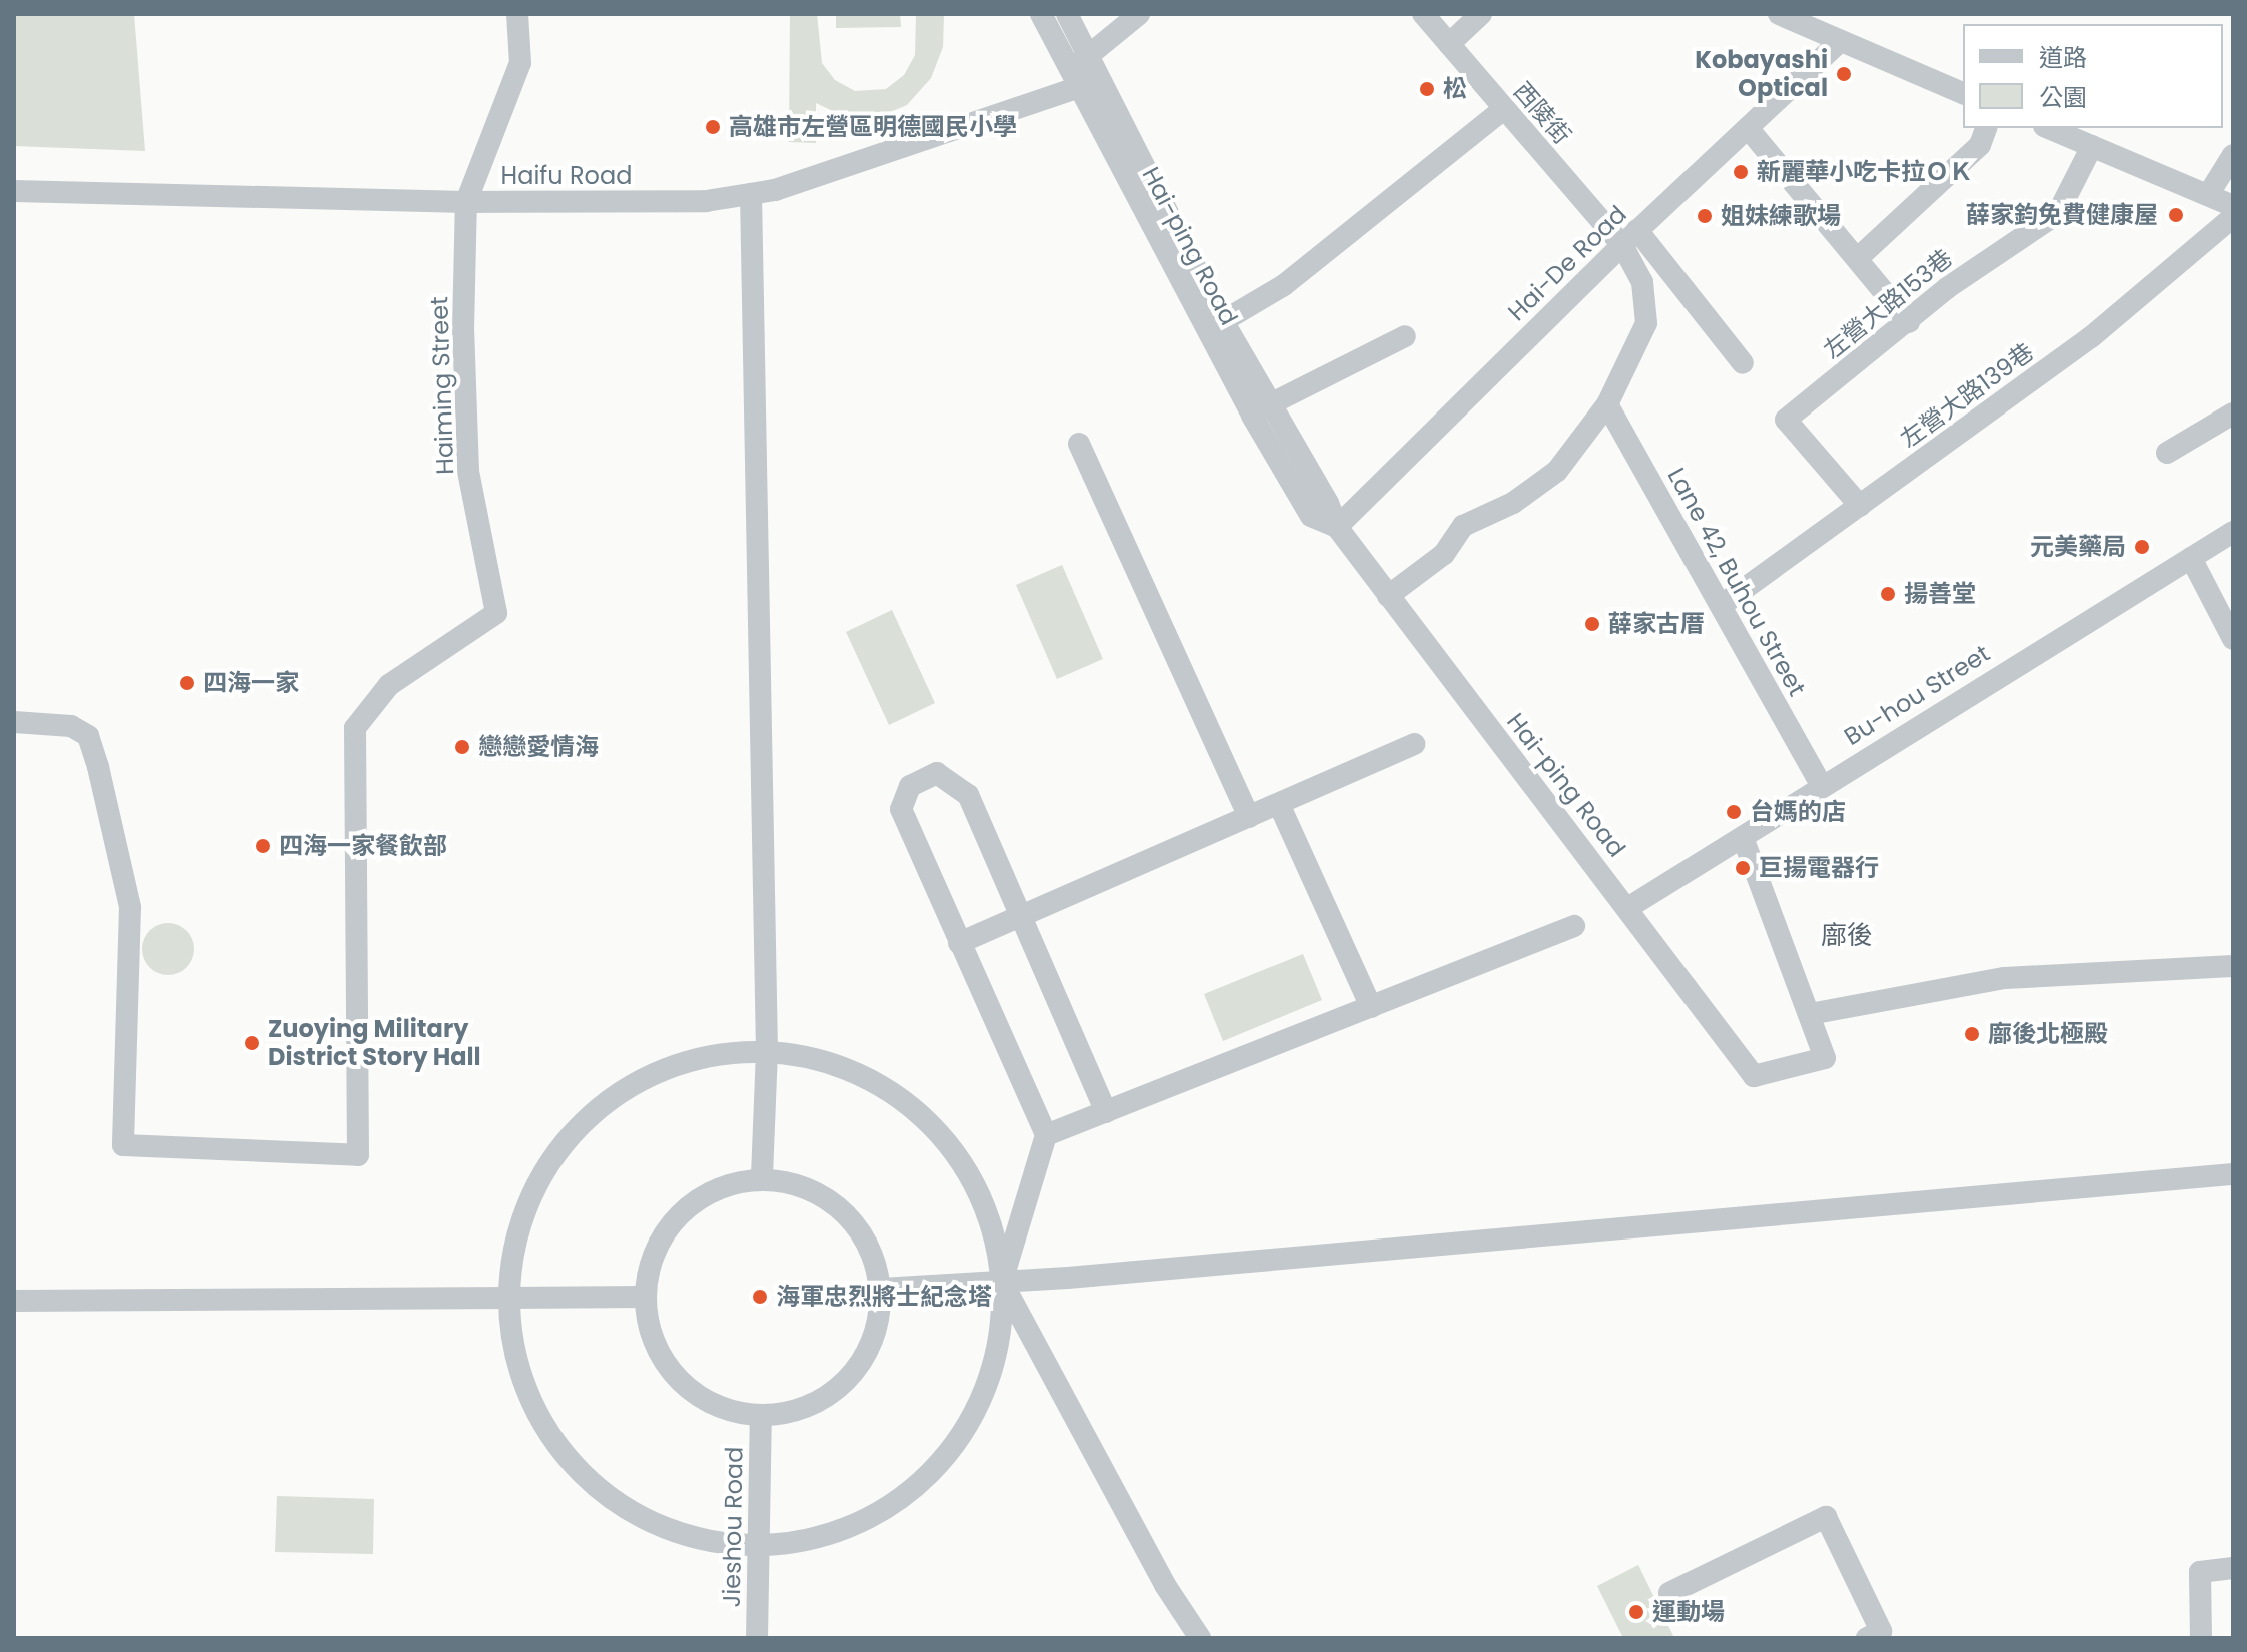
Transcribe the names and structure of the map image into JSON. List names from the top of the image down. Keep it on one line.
{"streets":{"street":["西陵街","Haifu Road","Hai-ping Road","Hai-De Road","左營大路153巷","Haiming Street","左營大路139巷","Lane 42, Buhou Street","Bu-hou Street","Jieshou Road"]},"crossings":[["西陵街","Hai-De Road"],["Haifu Road","Hai-ping Road"],["Haifu Road","Haiming Street"],["Hai-ping Road","Hai-De Road"],["Hai-ping Road","Bu-hou Street"],["左營大路153巷","左營大路139巷"],["左營大路139巷","Lane 42, Buhou Street"],["Lane 42, Buhou Street","Bu-hou Street"]],"districts":["廍後"],"places":["Kobayashi Optical","松","高雄市左營區明德國民小學","新麗華小吃卡拉ＯＫ","薛家鈞免費健康屋","姐妹練歌場","元美藥局","揚善堂","薛家古厝","四海一家","戀戀愛情海","台媽的店","四海一家餐飲部","巨揚電器行","廍後北極殿","Zuoying Military District Story Hall","海軍忠烈將士紀念塔","運動場"],"legend":["道路","公園"]}
